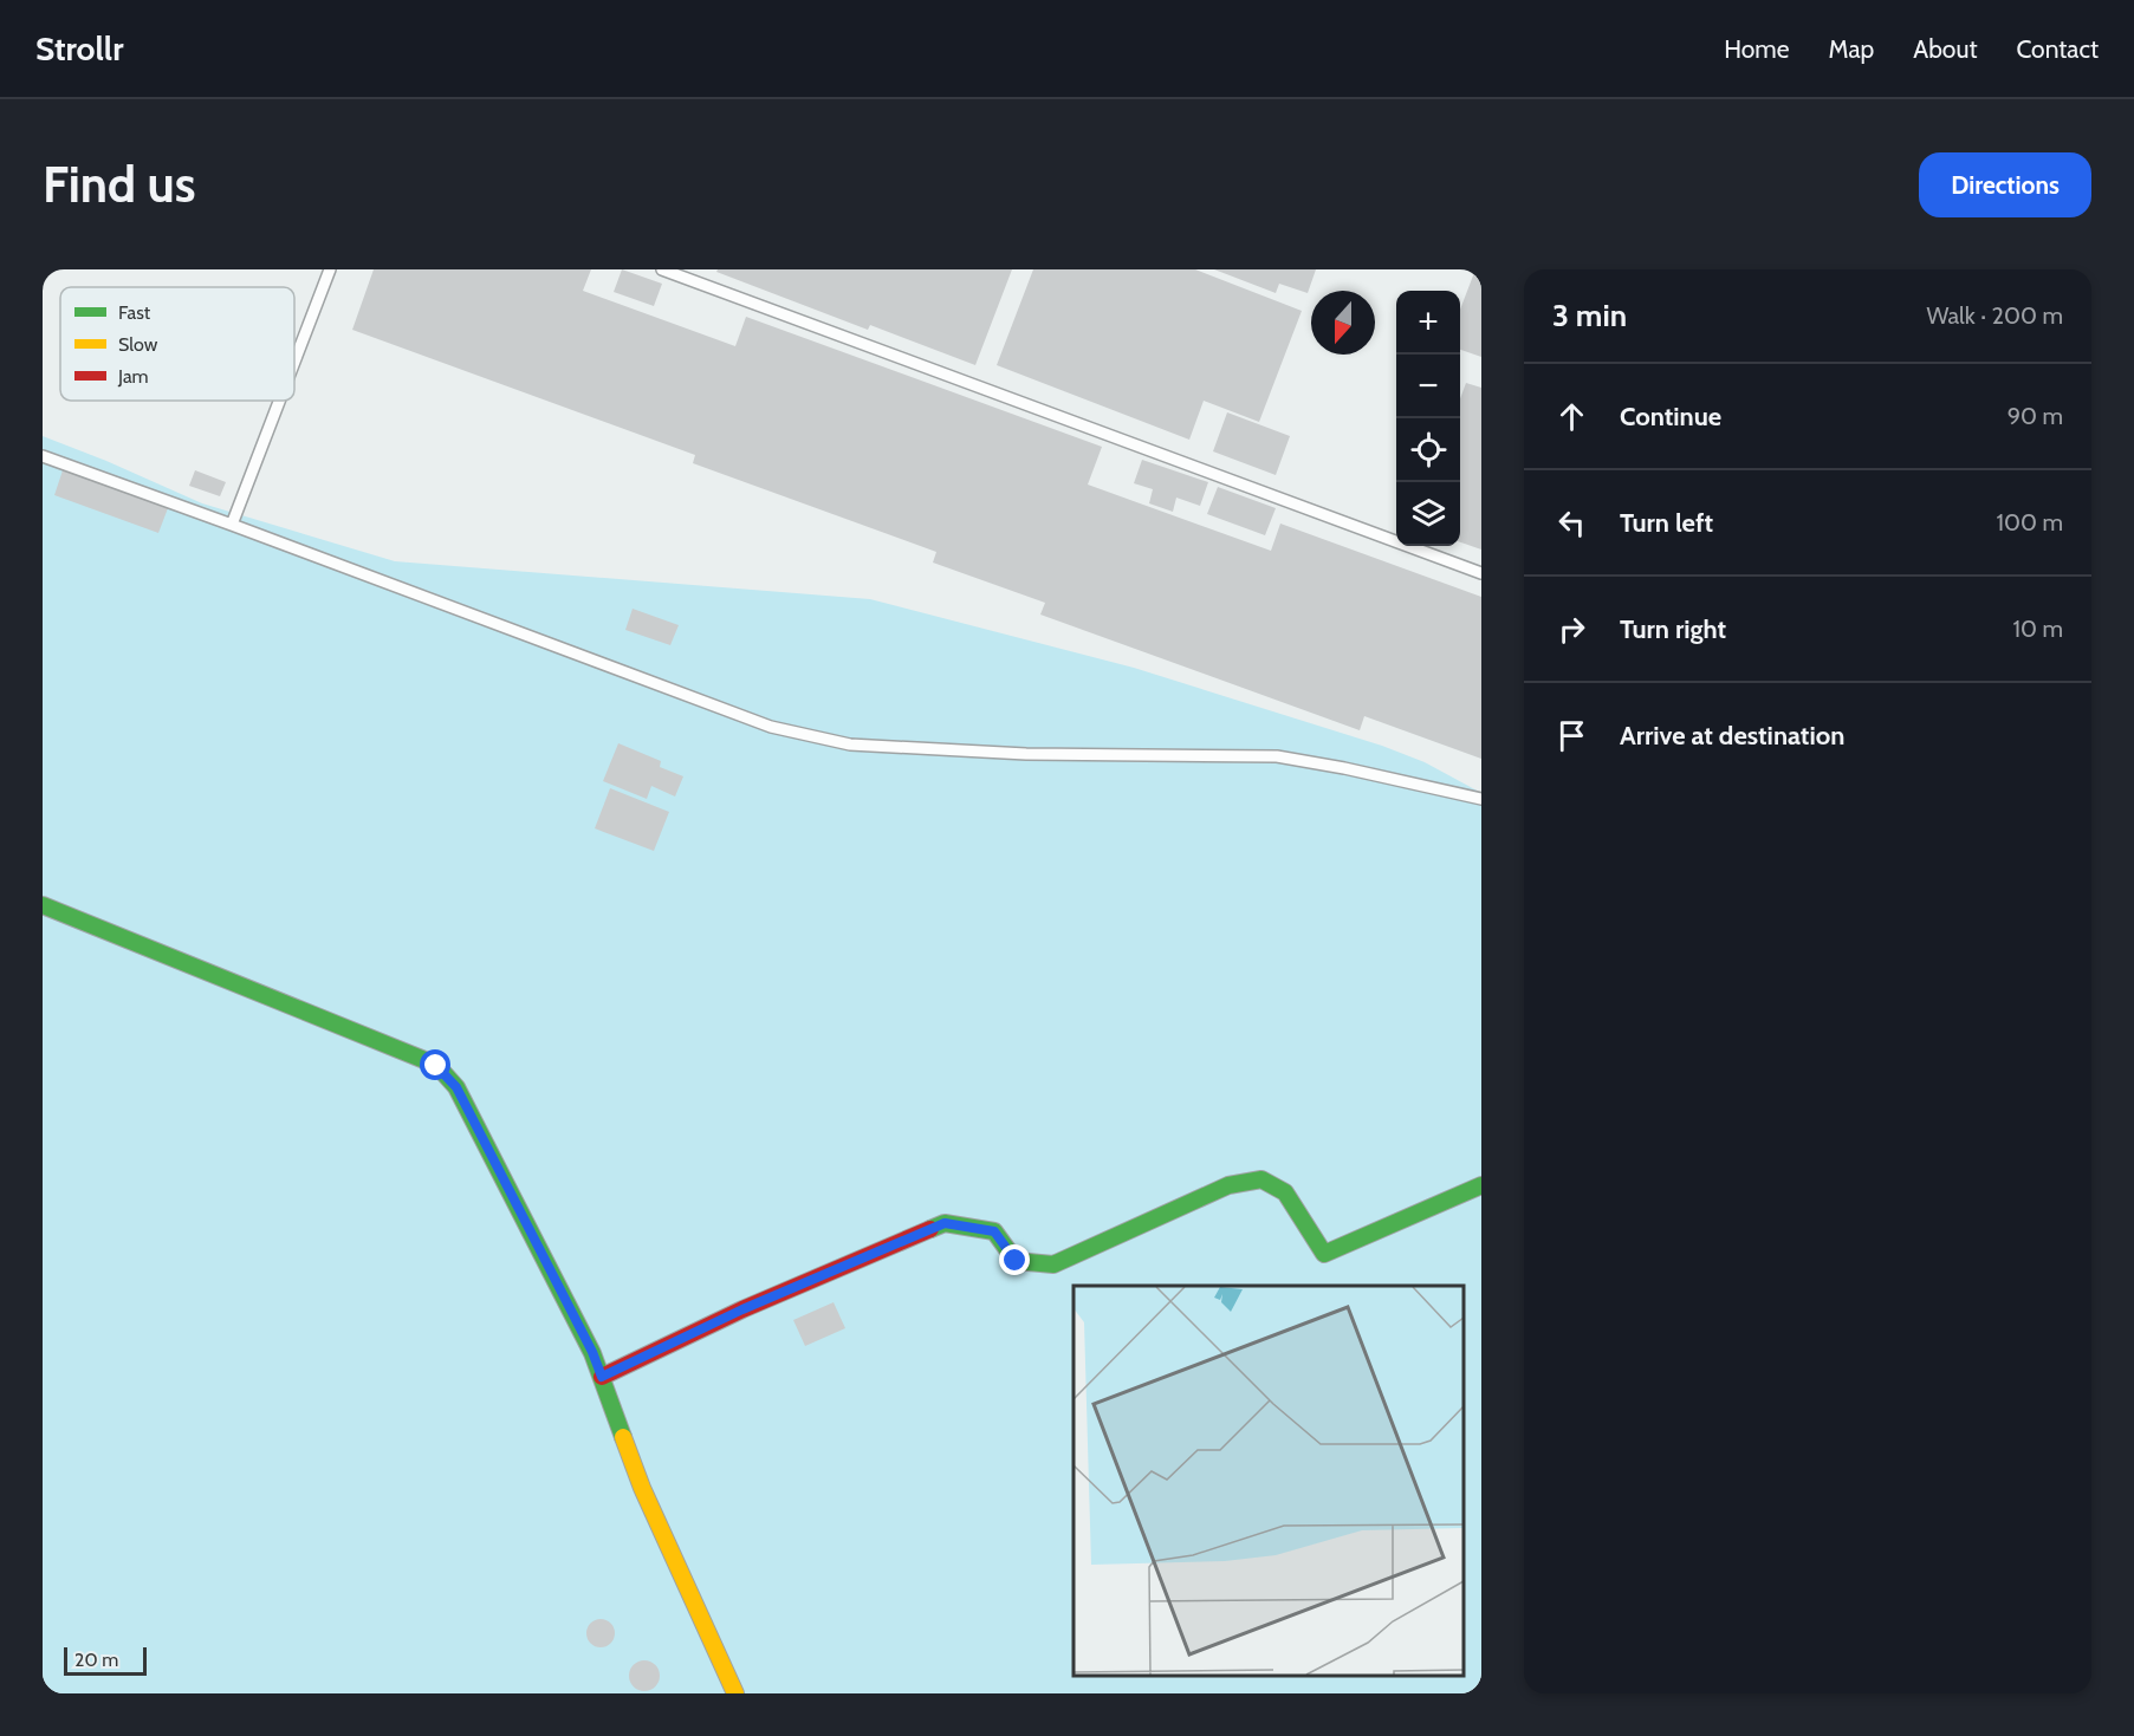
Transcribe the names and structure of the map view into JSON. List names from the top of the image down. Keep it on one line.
{"legend":["Fast","Slow","Jam"],"scale_bar":"20 m","north":"bottom","page":{"header":"Strollr","nav":["Home","Map","About","Contact"],"buttons":"Directions","title":"Find us","heading":["3 min","Walk · 200 m"],"map_buttons":["+","−"],"list":[["Continue","90 m"],["Turn left","100 m"],["Turn right","10 m"],"Arrive at destination"],"scale":"20 m"}}
